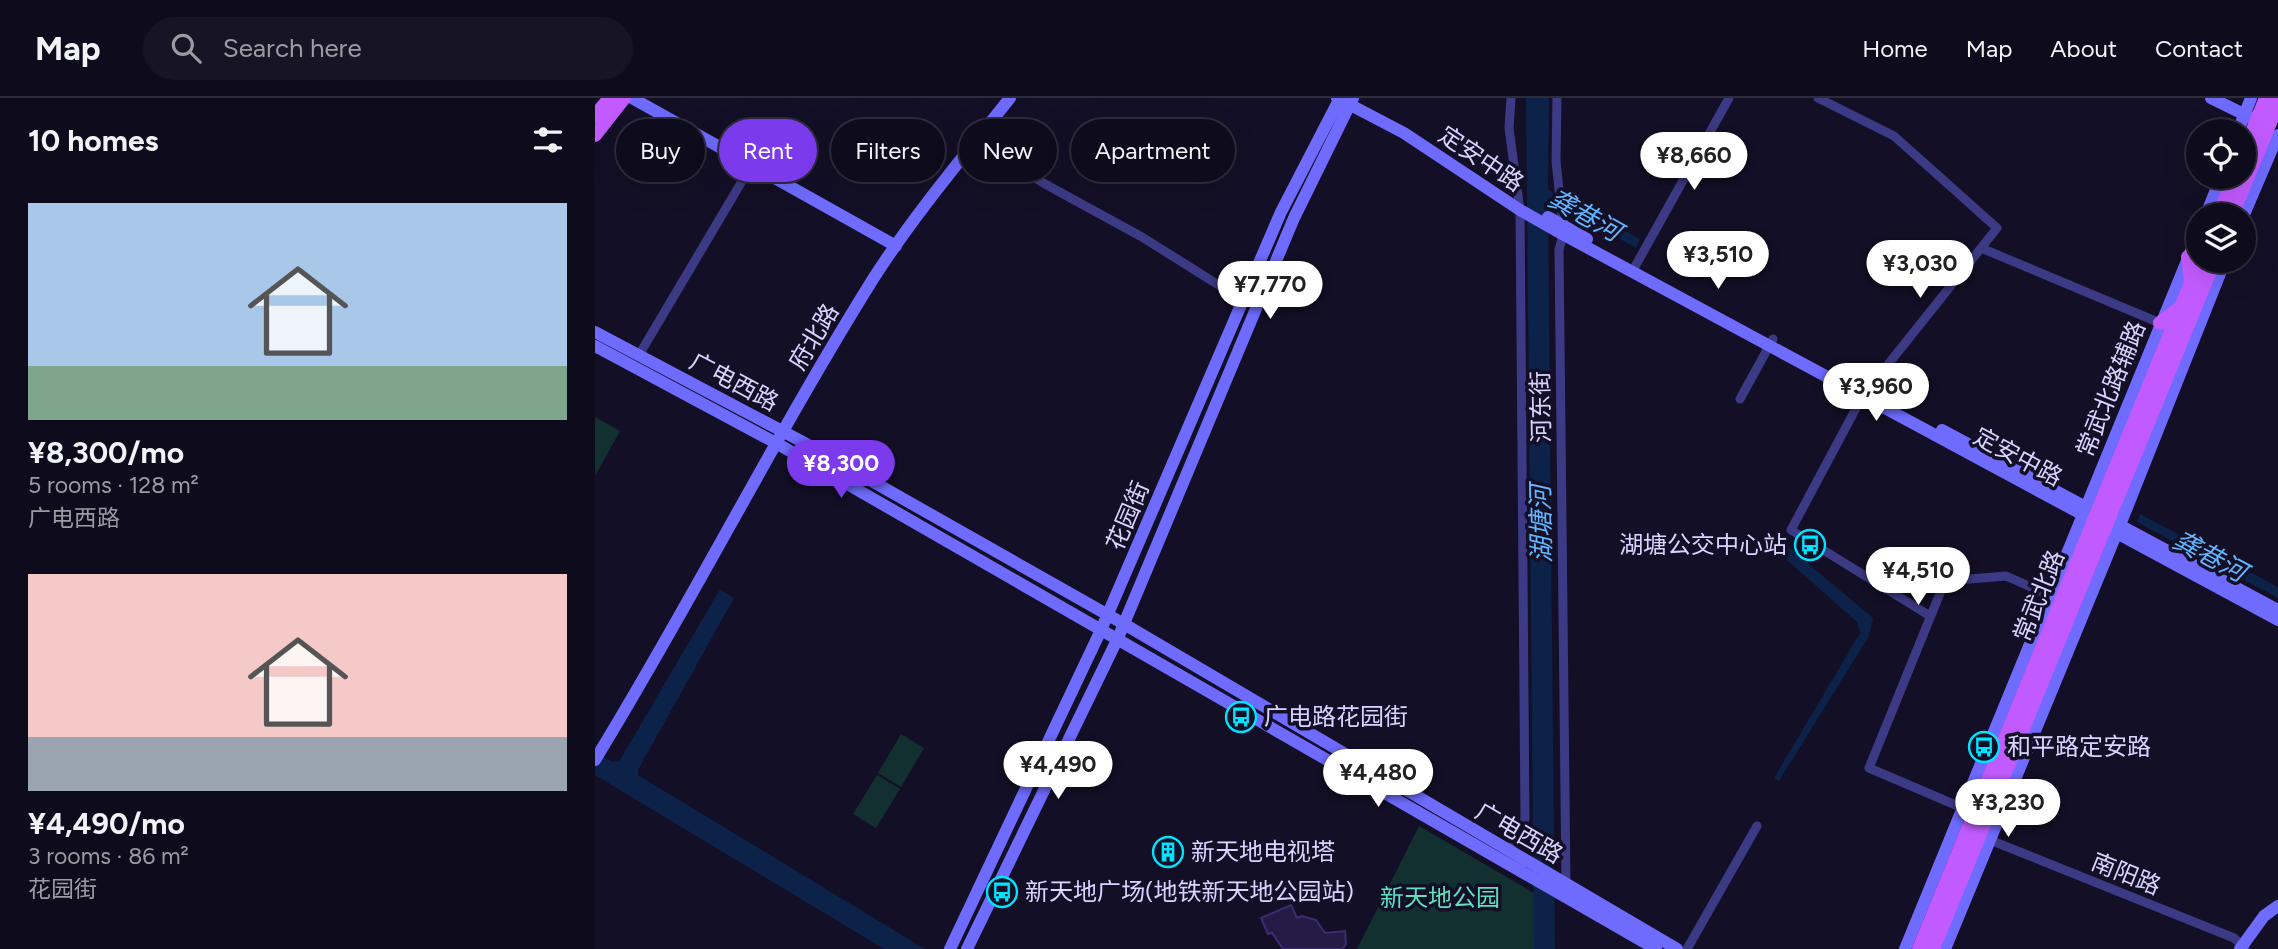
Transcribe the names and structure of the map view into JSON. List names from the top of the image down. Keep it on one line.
{"streets":{"main road":["定安中路","府北路","广电西路","常武北路辅路","花园街","常武北路"],"street":["河东街","南阳路"]},"crossings":[["定安中路","常武北路辅路"],["定安中路","河东街"],["定安中路","花园街"],["定安中路","常武北路"],["府北路","广电西路"],["广电西路","河东街"],["广电西路","花园街"],["常武北路辅路","常武北路"],["常武北路辅路","南阳路"]],"water":["龚巷河","湖塘河"],"parks":["新天地公园"],"places":{"bus stop":["湖塘公交中心站","广电路花园街","和平路定安路","新天地广场(地铁新天地公园站)"],"building":["新天地电视塔"]},"page":{"header":"Map","search":"Search here","nav":["Home","Map","About","Contact"],"heading":"10 homes","chip":["Buy","Rent","Filters","New","Apartment"],"price":["¥8,660","¥3,510","¥3,030","¥7,770","¥3,960","¥8,300","¥4,510","¥4,490","¥4,480","¥3,230"],"list":[{"name":"¥8,300/mo","note":"5 rooms · 128 m² · 广电西路"},{"name":"¥4,490/mo","note":"3 rooms · 86 m² · 花园街"}]}}
